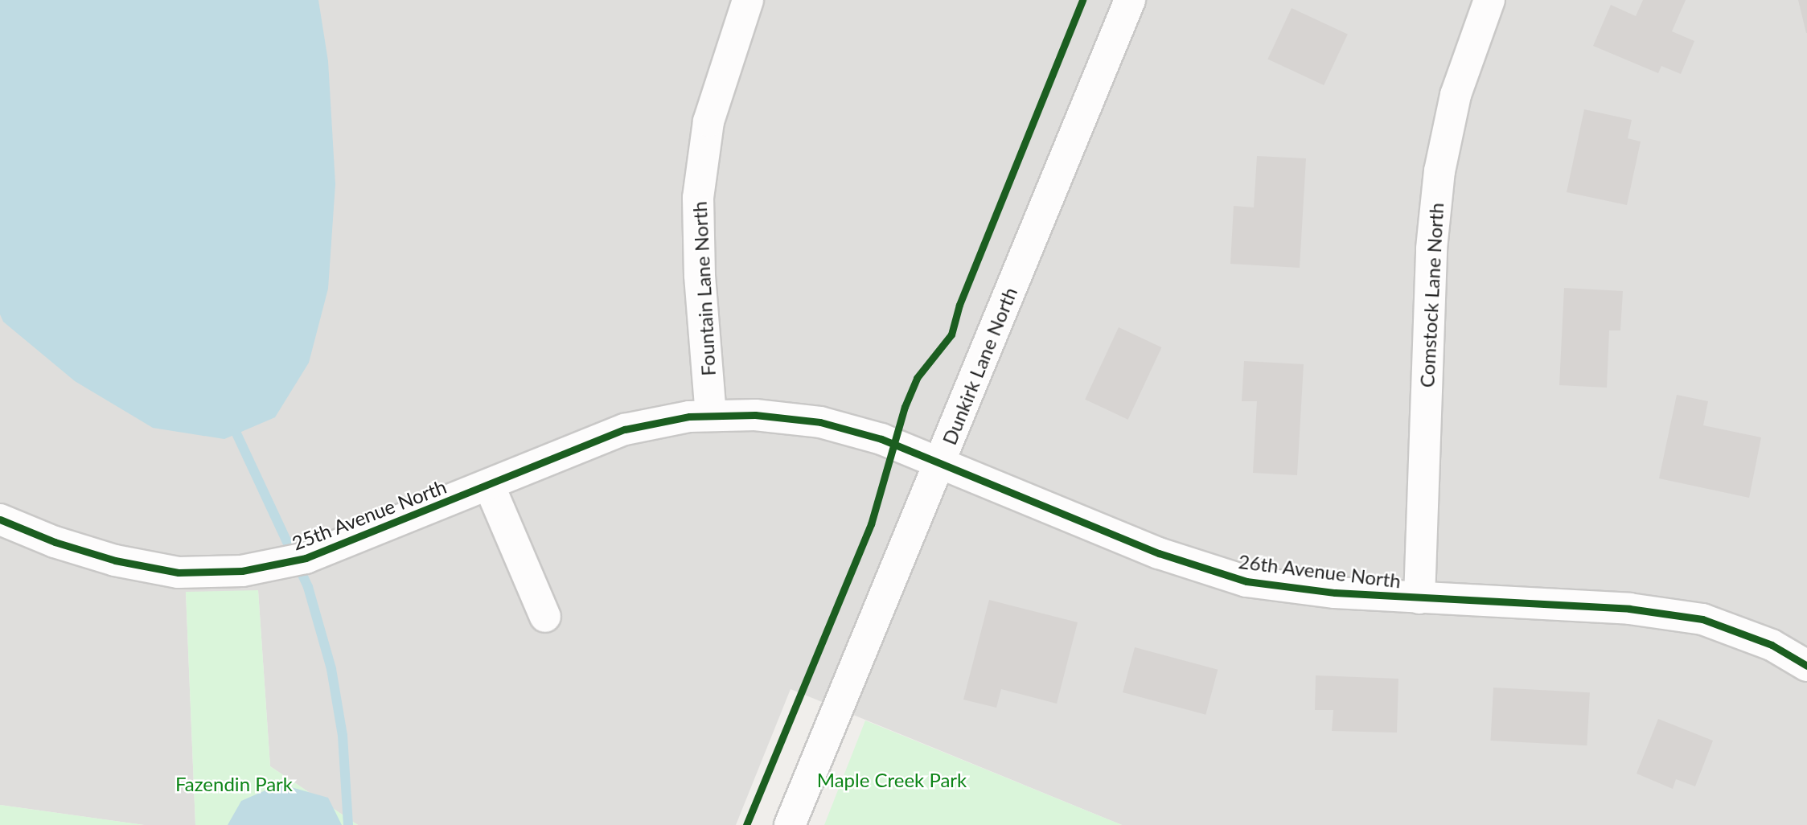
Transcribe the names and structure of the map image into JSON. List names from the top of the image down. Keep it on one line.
{"streets":{"street":["Fountain Lane North","Comstock Lane North","Dunkirk Lane North","25th Avenue North","26th Avenue North"]},"crossings":[["Fountain Lane North","25th Avenue North"],["Fountain Lane North","26th Avenue North"],["Comstock Lane North","26th Avenue North"],["Dunkirk Lane North","26th Avenue North"],["25th Avenue North","26th Avenue North"]],"parks":["Maple Creek Park","Fazendin Park"]}
